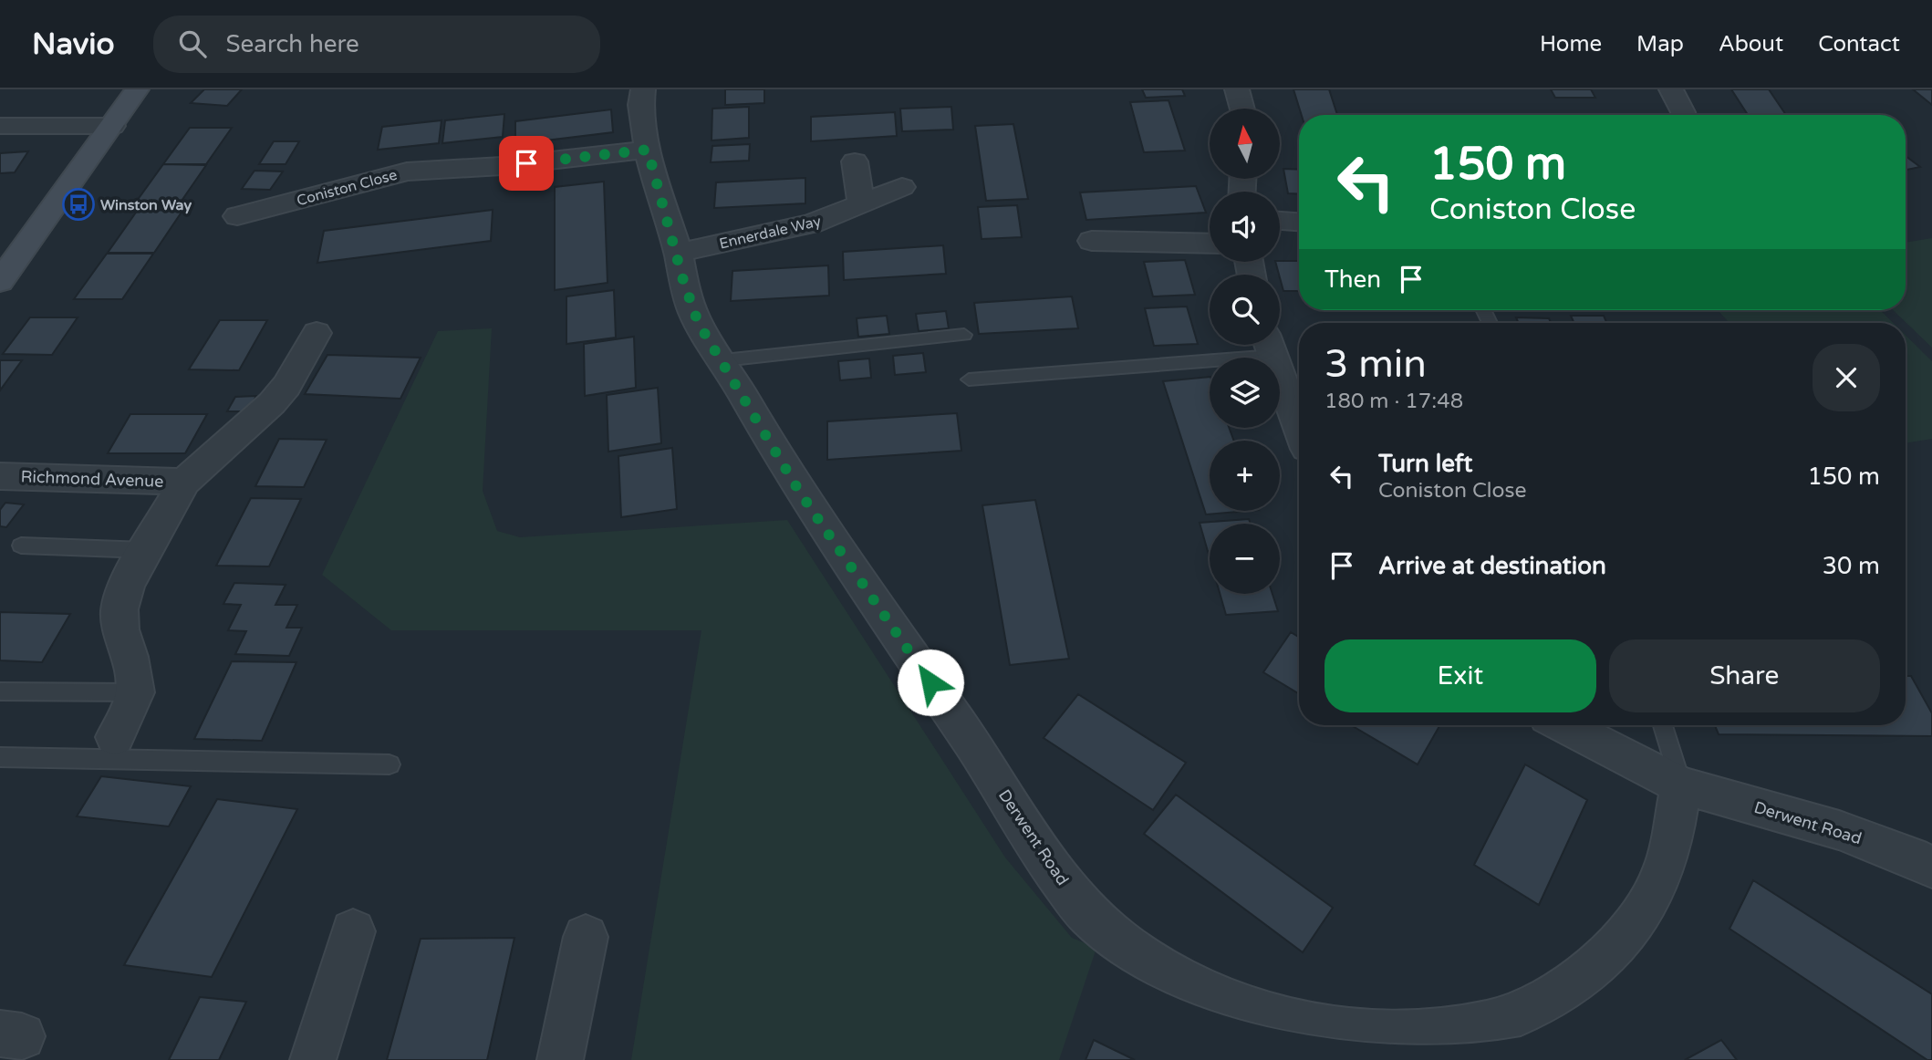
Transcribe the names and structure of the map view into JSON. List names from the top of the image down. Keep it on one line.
{"streets":{"street":["Coniston Close","Ennerdale Way","Richmond Avenue","Derwent Road"]},"crossings":[["Coniston Close","Derwent Road"],["Ennerdale Way","Derwent Road"]],"places":{"bus stop":["Winston Way"]},"north":"top","page":{"header":"Navio","search":"Search here","nav":["Home","Map","About","Contact"],"map_buttons":["+","−"],"turn":["150 m","Coniston Close"],"then":"Then","heading":["3 min","180 m · 17:48"],"list":[{"name":"Turn left","note":"Coniston Close","value":"150 m"},{"name":"Arrive at destination","value":"30 m"}],"buttons":["Exit","Share"]}}
